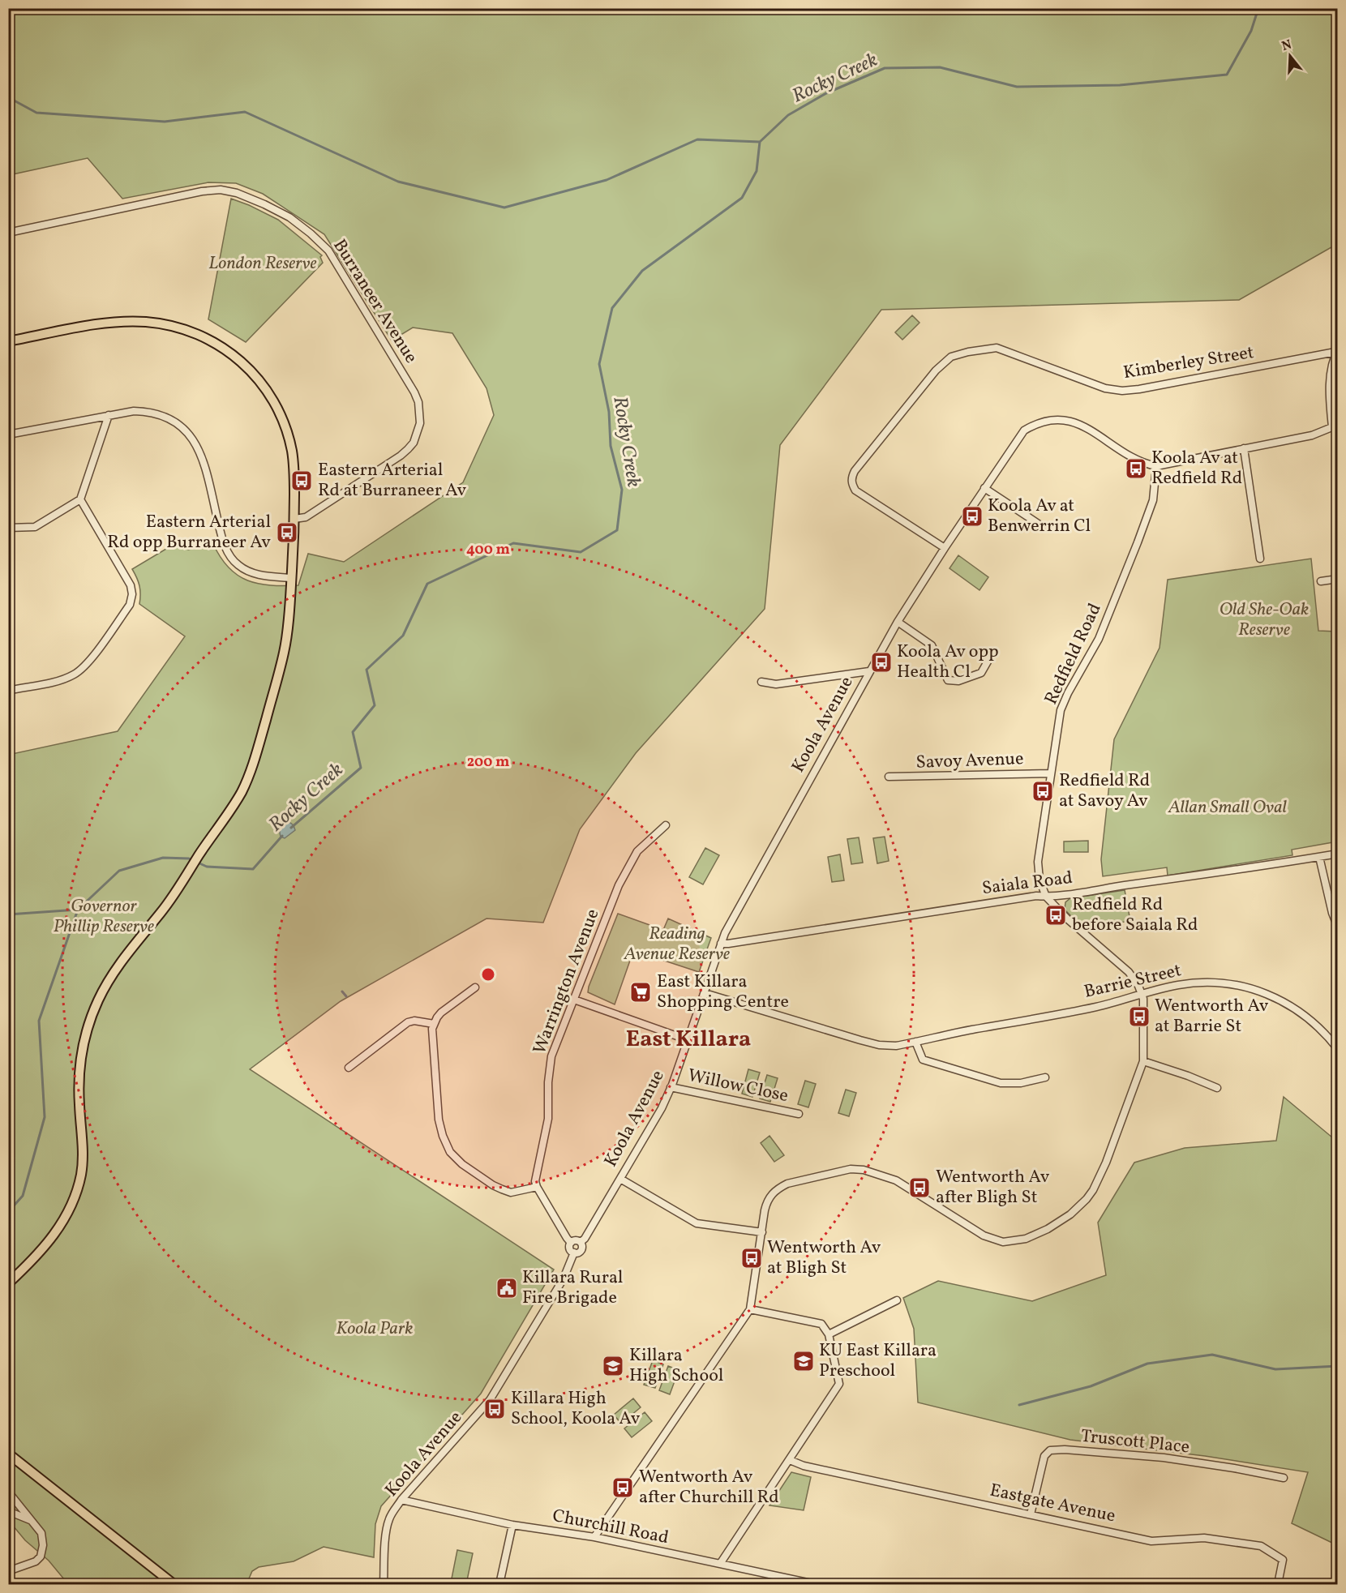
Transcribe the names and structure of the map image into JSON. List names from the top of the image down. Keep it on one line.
{"streets":{"street":["Burraneer Avenue","Kimberley Street","Redfield Road","Koola Avenue","Savoy Avenue","Saiala Road","Warrington Avenue","Barrie Street","Willow Close","Truscott Place","Eastgate Avenue","Churchill Road"]},"crossings":[["Kimberley Street","Koola Avenue"],["Redfield Road","Koola Avenue"],["Redfield Road","Savoy Avenue"],["Redfield Road","Saiala Road"],["Redfield Road","Barrie Street"],["Koola Avenue","Saiala Road"],["Koola Avenue","Barrie Street"],["Koola Avenue","Willow Close"],["Koola Avenue","Churchill Road"],["Truscott Place","Eastgate Avenue"]],"districts":["East Killara"],"water":["Rocky Creek"],"parks":["London Reserve","Old She-Oak Reserve","Allan Small Oval","Governor Phillip Reserve","Reading Avenue Reserve","Koola Park"],"places":{"bus stop":["Koola Av at Redfield Rd","Eastern Arterial Rd at Burraneer Av","Koola Av at Benwerrin Cl","Eastern Arterial Rd opp Burraneer Av","Koola Av opp Health Cl","Redfield Rd at Savoy Av","Redfield Rd before Saiala Rd","Wentworth Av at Barrie St","Wentworth Av after Bligh St","Wentworth Av at Bligh St","Killara High School, Koola Av","Wentworth Av after Churchill Rd"],"supermarket":["East Killara Shopping Centre"],"public building":["Killara Rural Fire Brigade"],"school or university":["KU East Killara Preschool","Killara High School"]},"north":"top","rings":["400 m","200 m"]}
